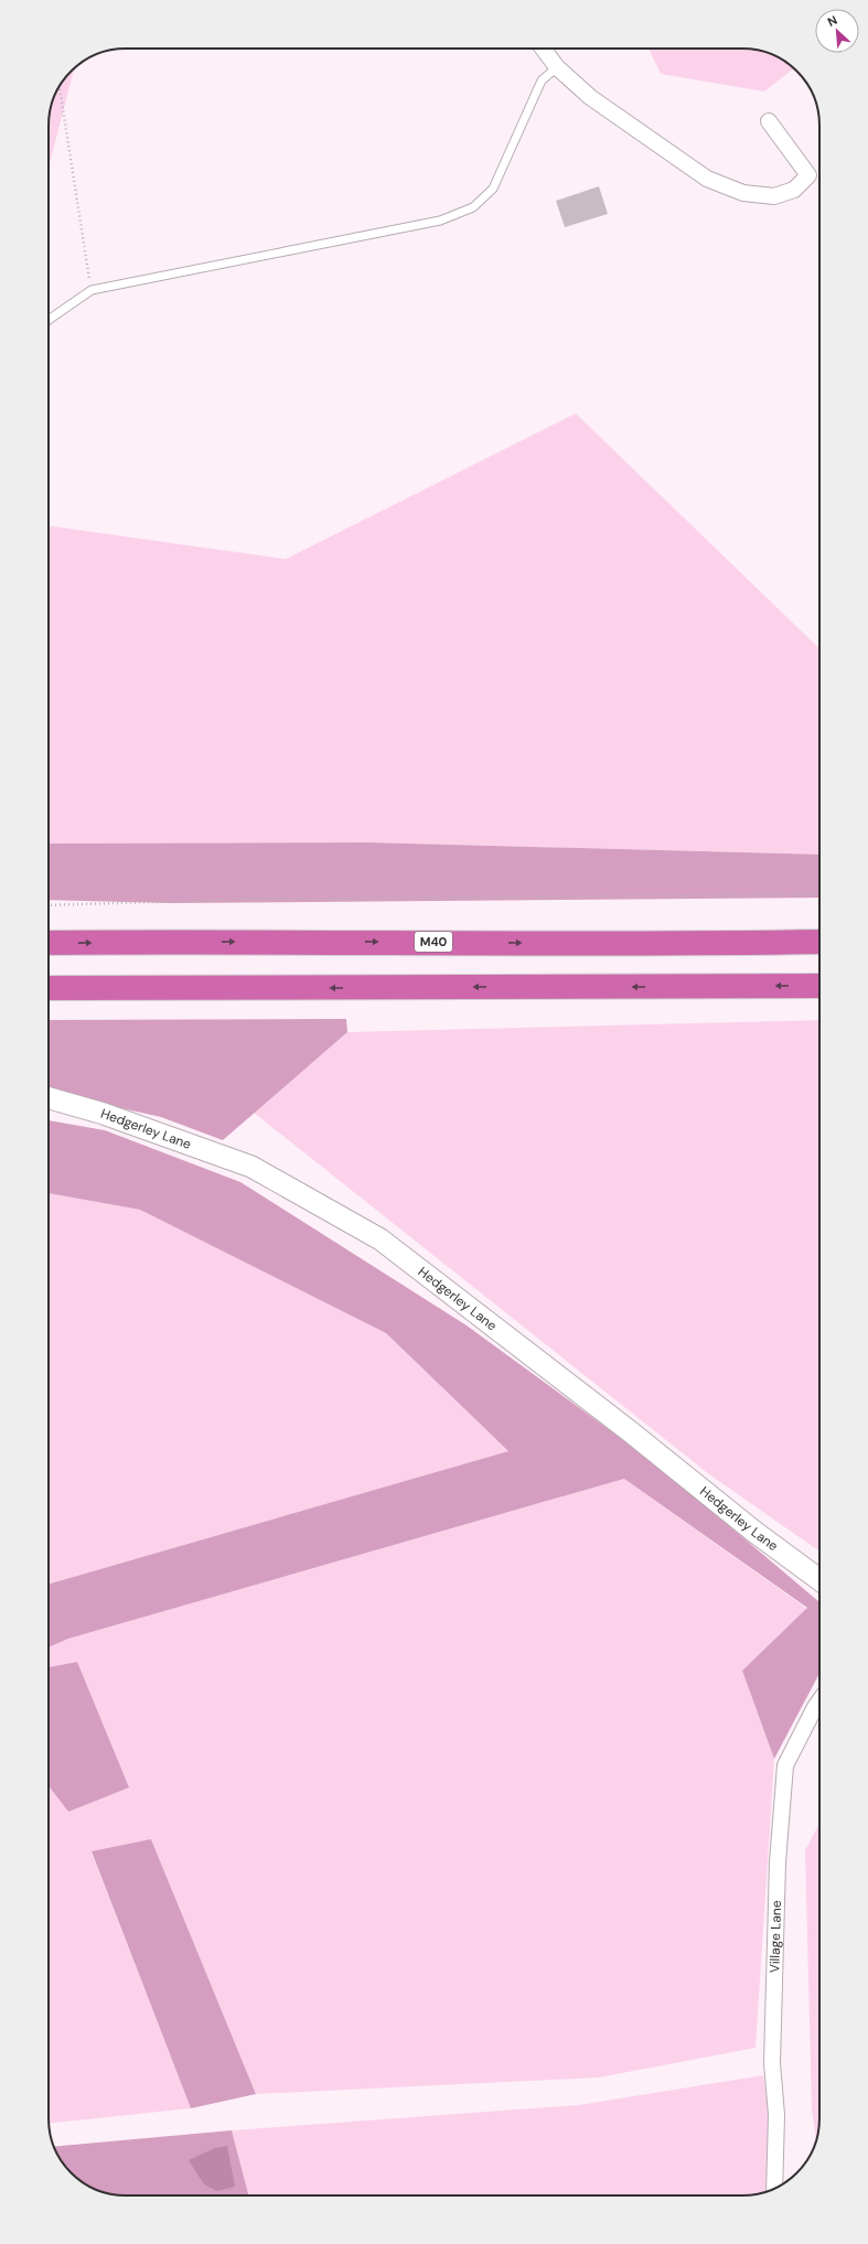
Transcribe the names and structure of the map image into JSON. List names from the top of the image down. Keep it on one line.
{"streets":{"highway":["M40"],"street":["Hedgerley Lane","Village Lane"]},"north":"top left"}
